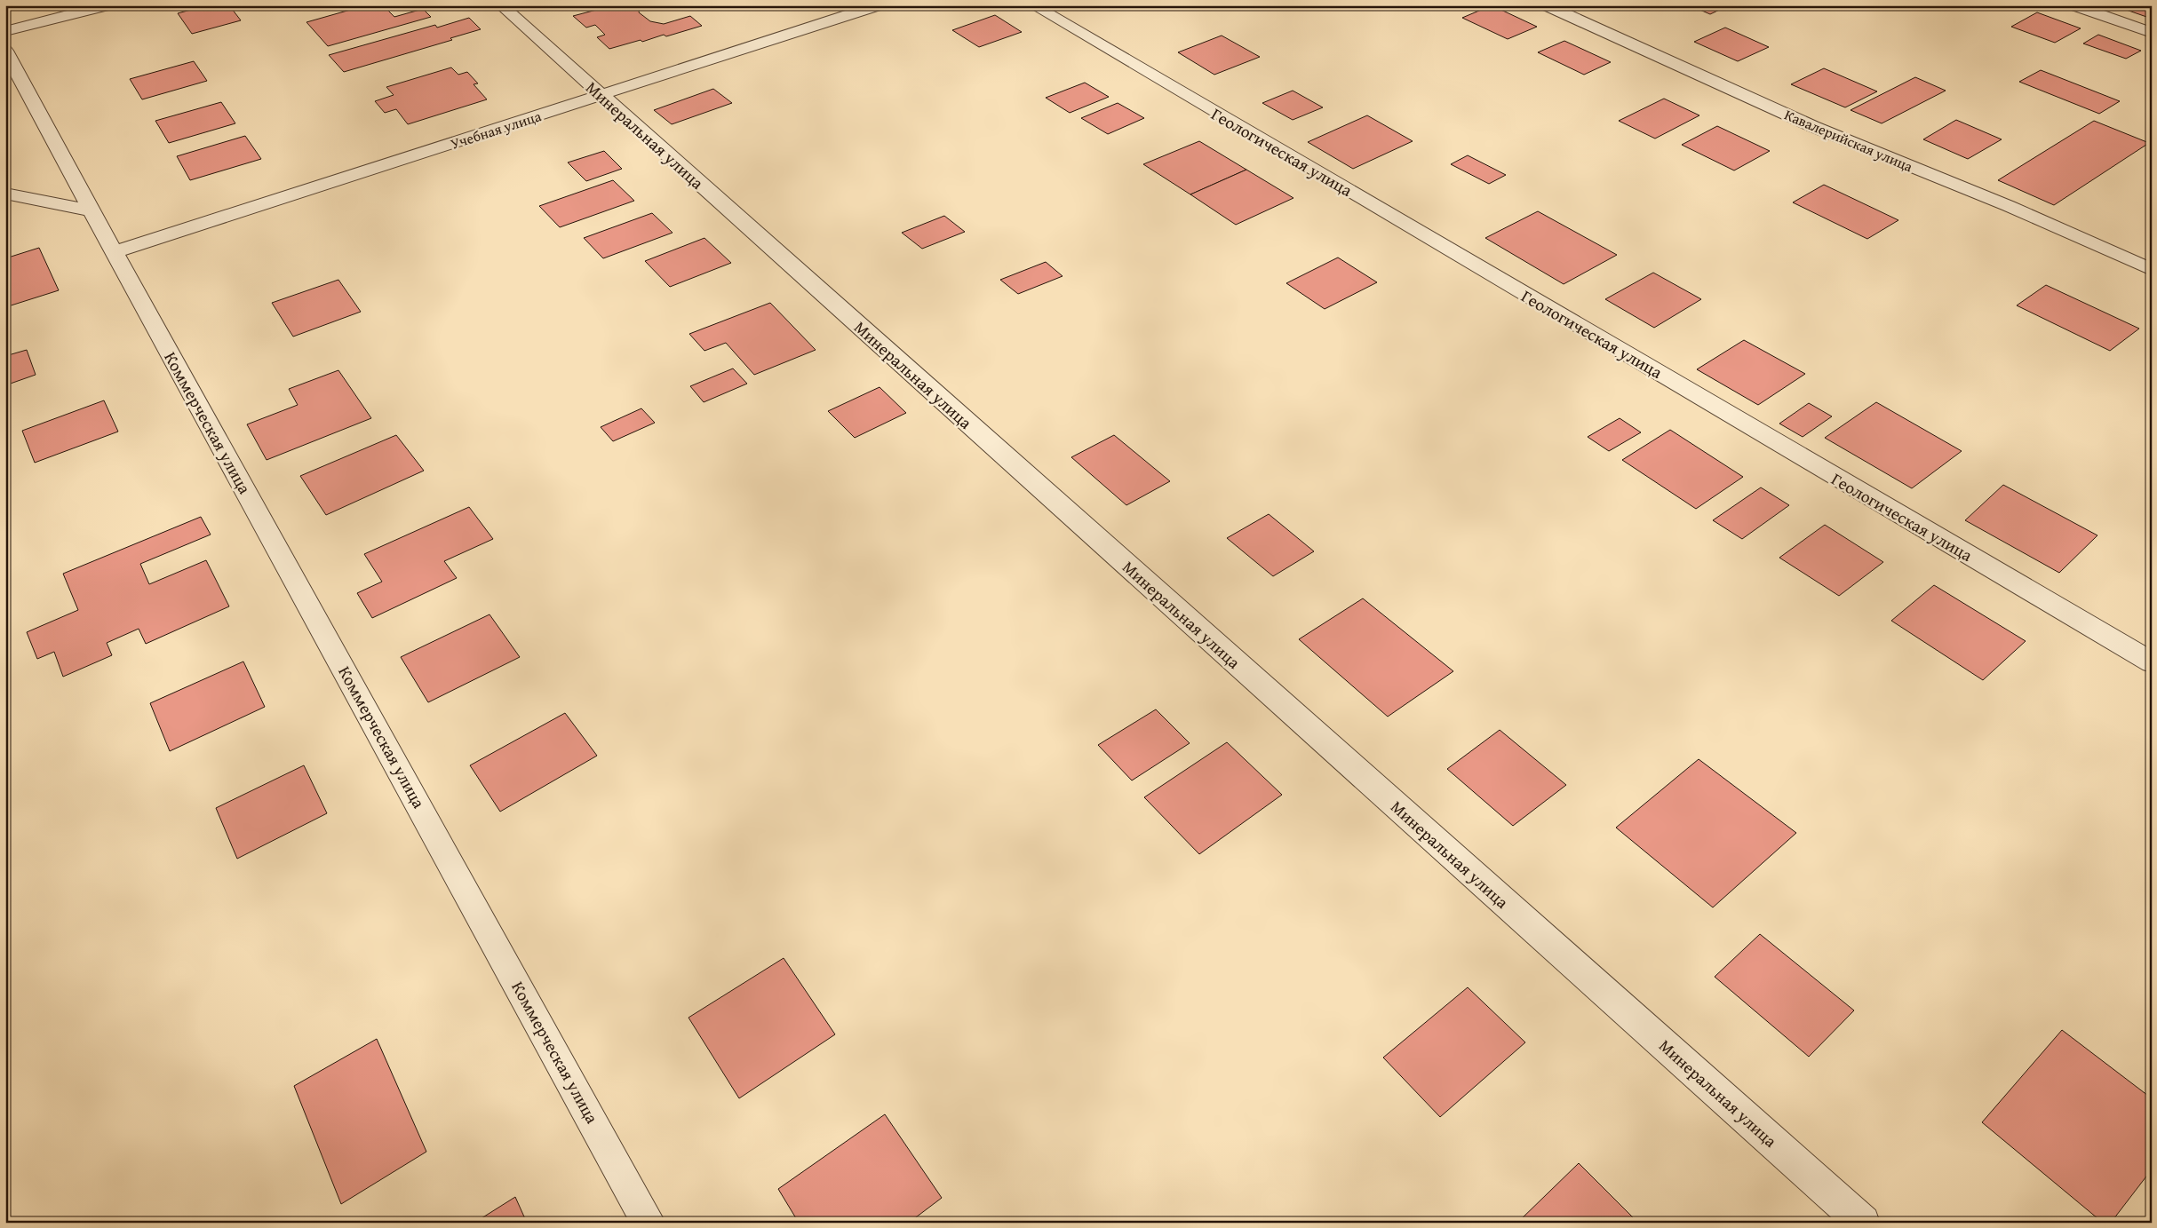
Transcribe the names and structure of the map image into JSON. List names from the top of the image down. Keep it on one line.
{"streets":{"street":["Учебная улица","Минеральная улица","Кавалерийская улица","Геологическая улица","Коммерческая улица"]},"crossings":[["Учебная улица","Минеральная улица"],["Учебная улица","Коммерческая улица"]]}
